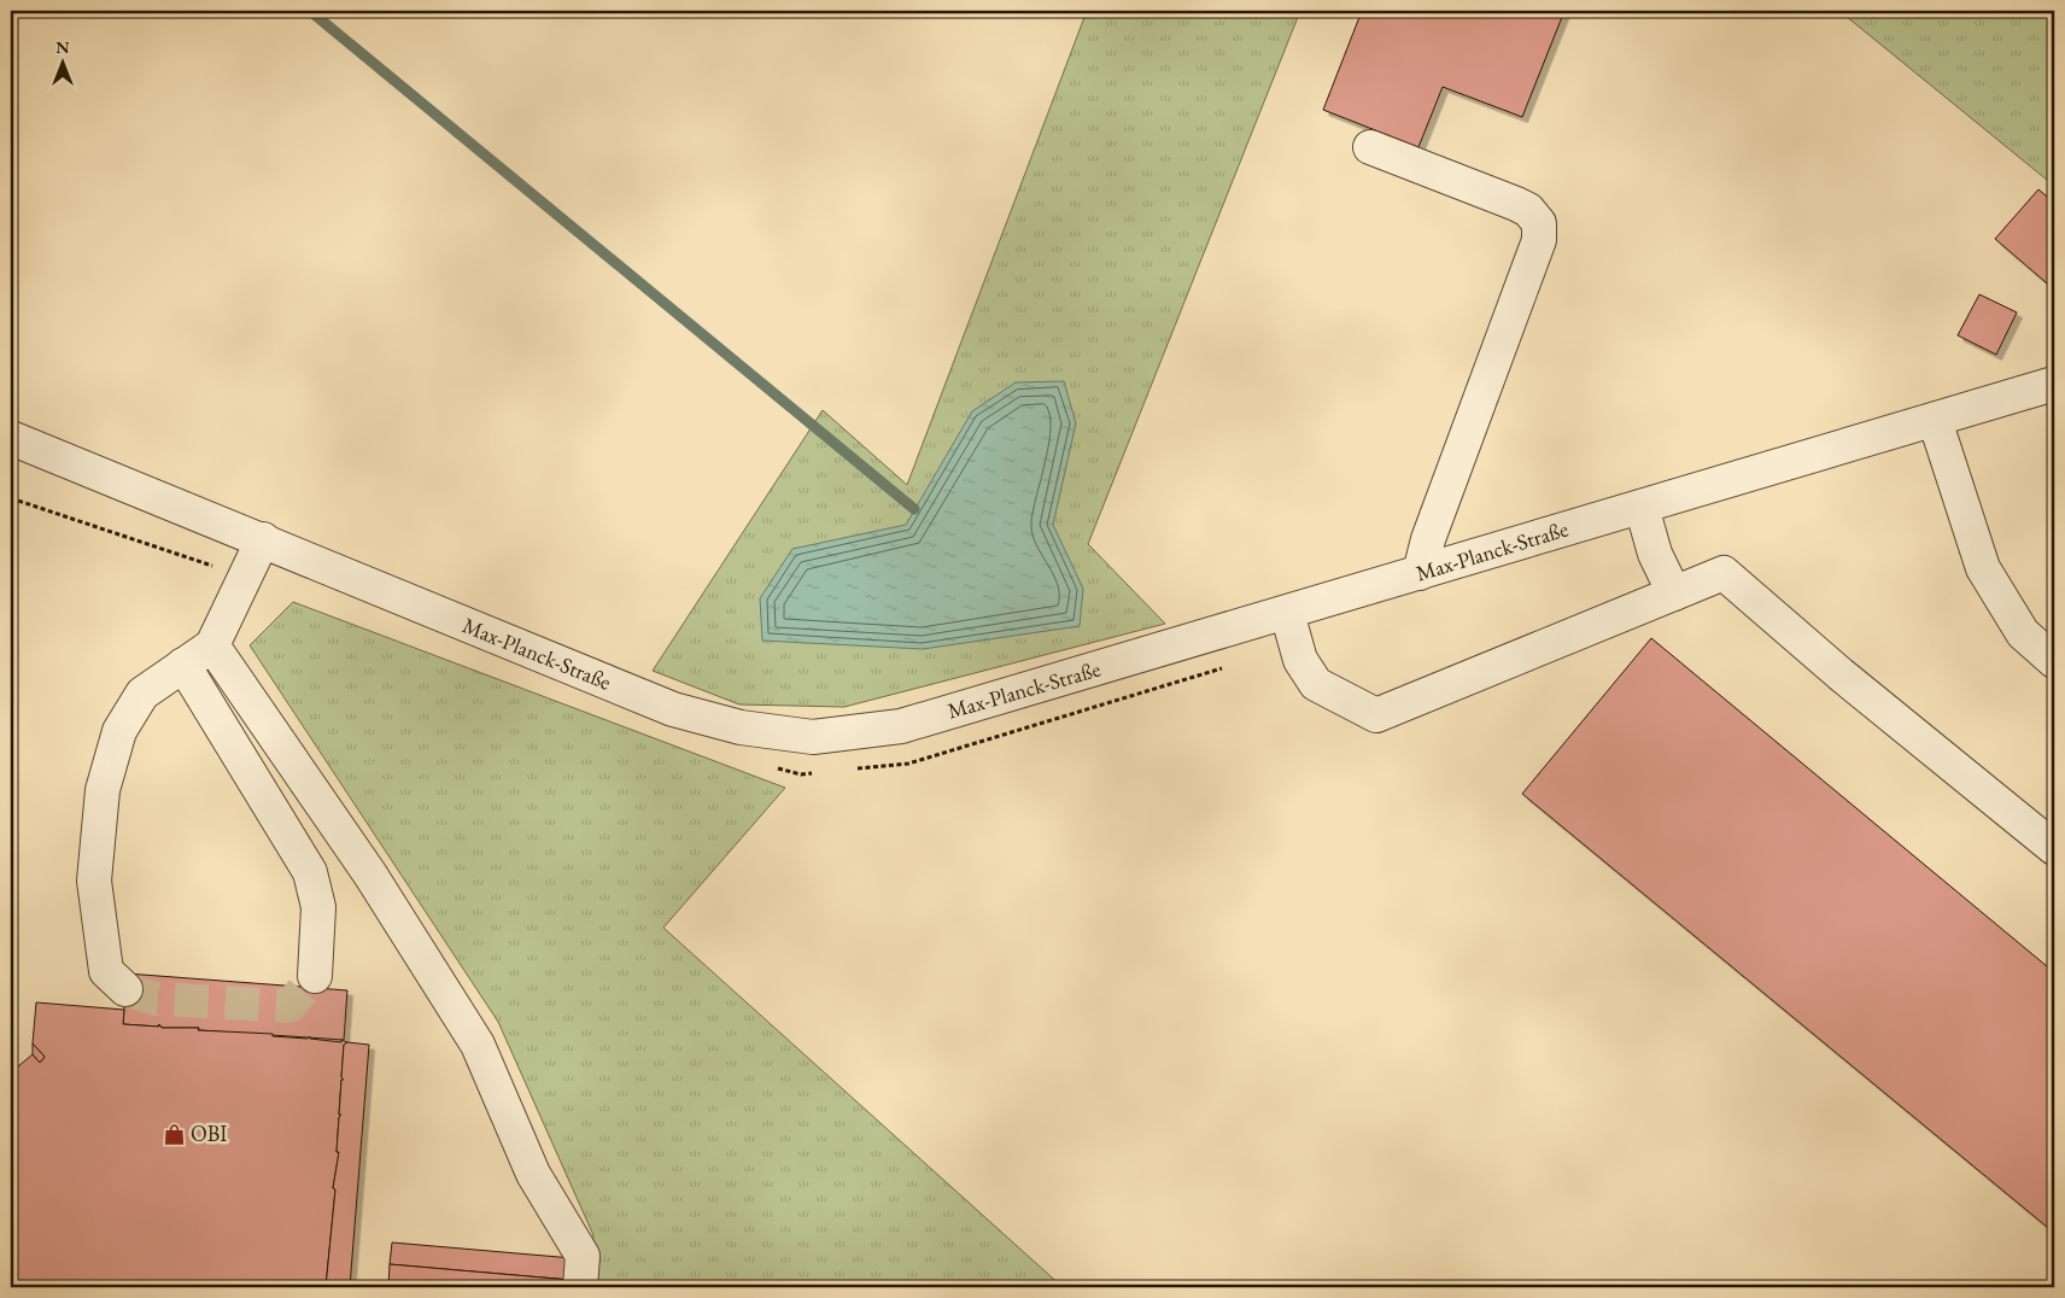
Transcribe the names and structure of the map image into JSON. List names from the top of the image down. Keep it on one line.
{"streets":{"street":["Max-Planck-Straße"]},"places":{"shop":["OBI"]},"north":"top"}
